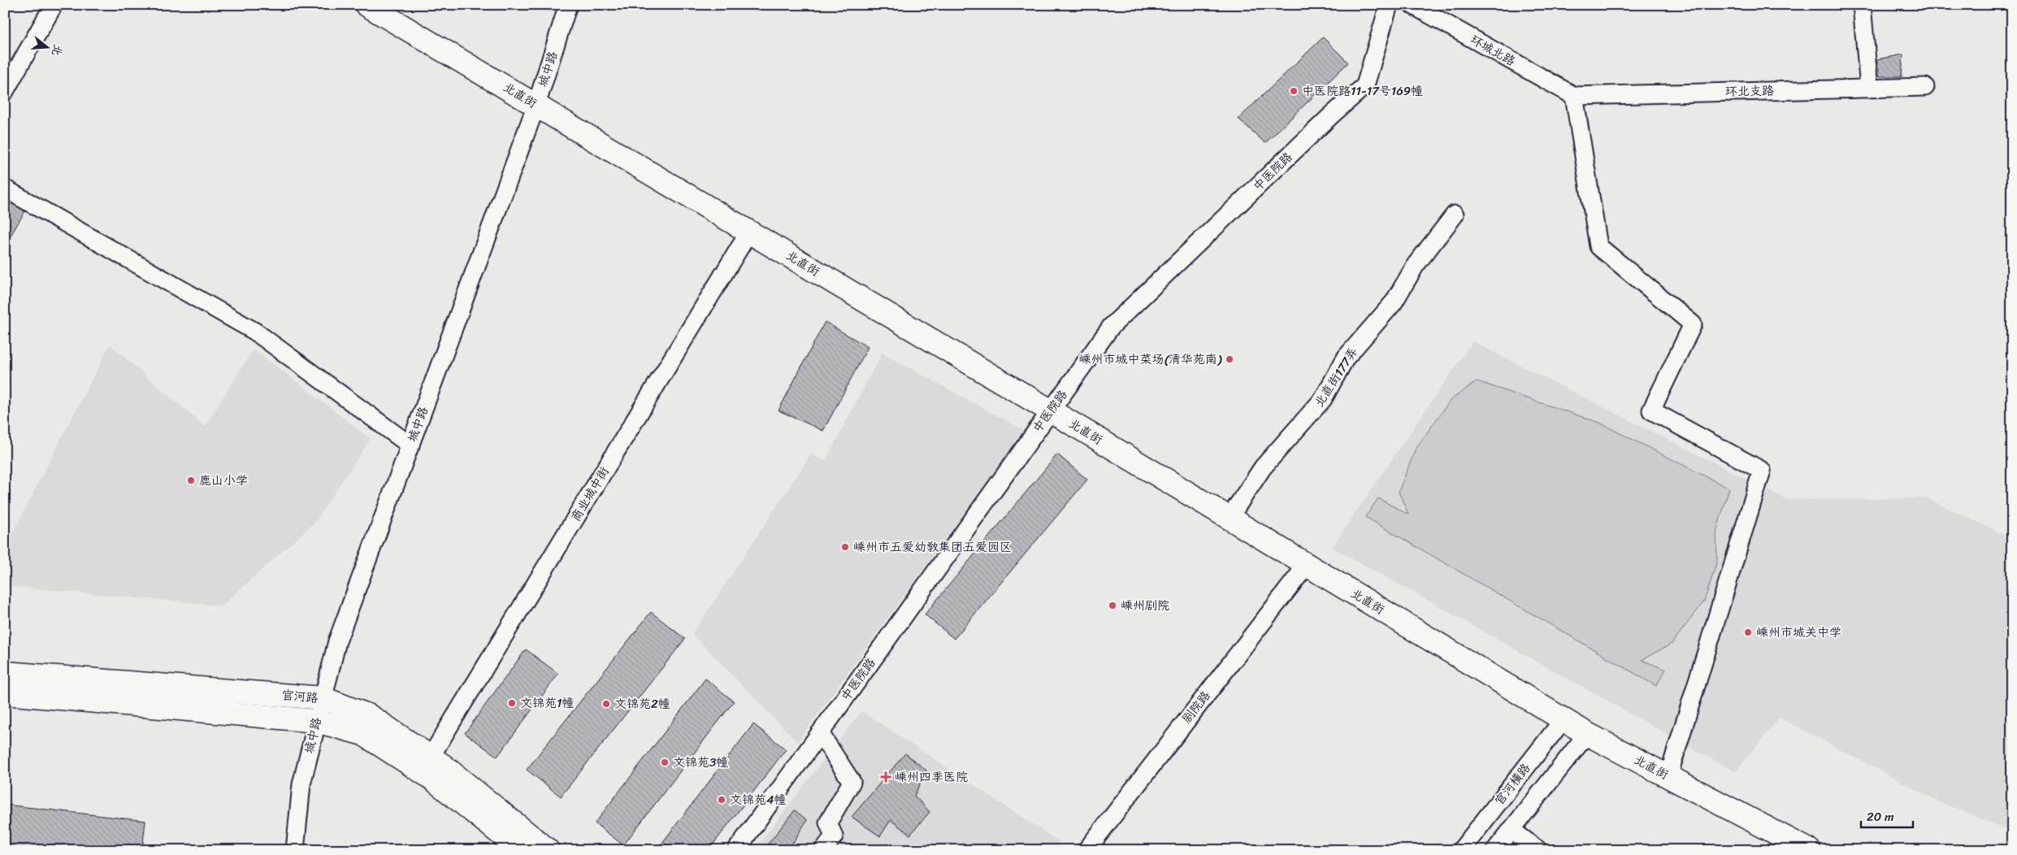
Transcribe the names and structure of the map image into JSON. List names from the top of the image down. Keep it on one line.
{"streets":{"main road":["北直街","官河路"],"street":["环城北路","城中路","环北支路","中医院路","北直街177弄","商业城中街","剧院路","官河横路"]},"crossings":[["环城北路","环北支路"],["城中路","北直街"],["城中路","官河路"],["北直街","中医院路"],["北直街","北直街177弄"],["北直街","商业城中街"],["北直街","剧院路"],["北直街","官河横路"],["商业城中街","官河路"]],"places":{"other":["中医院路11-17号169幢","嵊州市城中菜场(清华苑南)","鹿山小学","嵊州市五爱幼教集团五爱园区","嵊州剧院","嵊州市城关中学","文锦苑1幢","文锦苑2幢","文锦苑3幢","文锦苑4幢"],"health":["嵊州四季医院"]},"scale_bar":"20 m","north":"right"}
